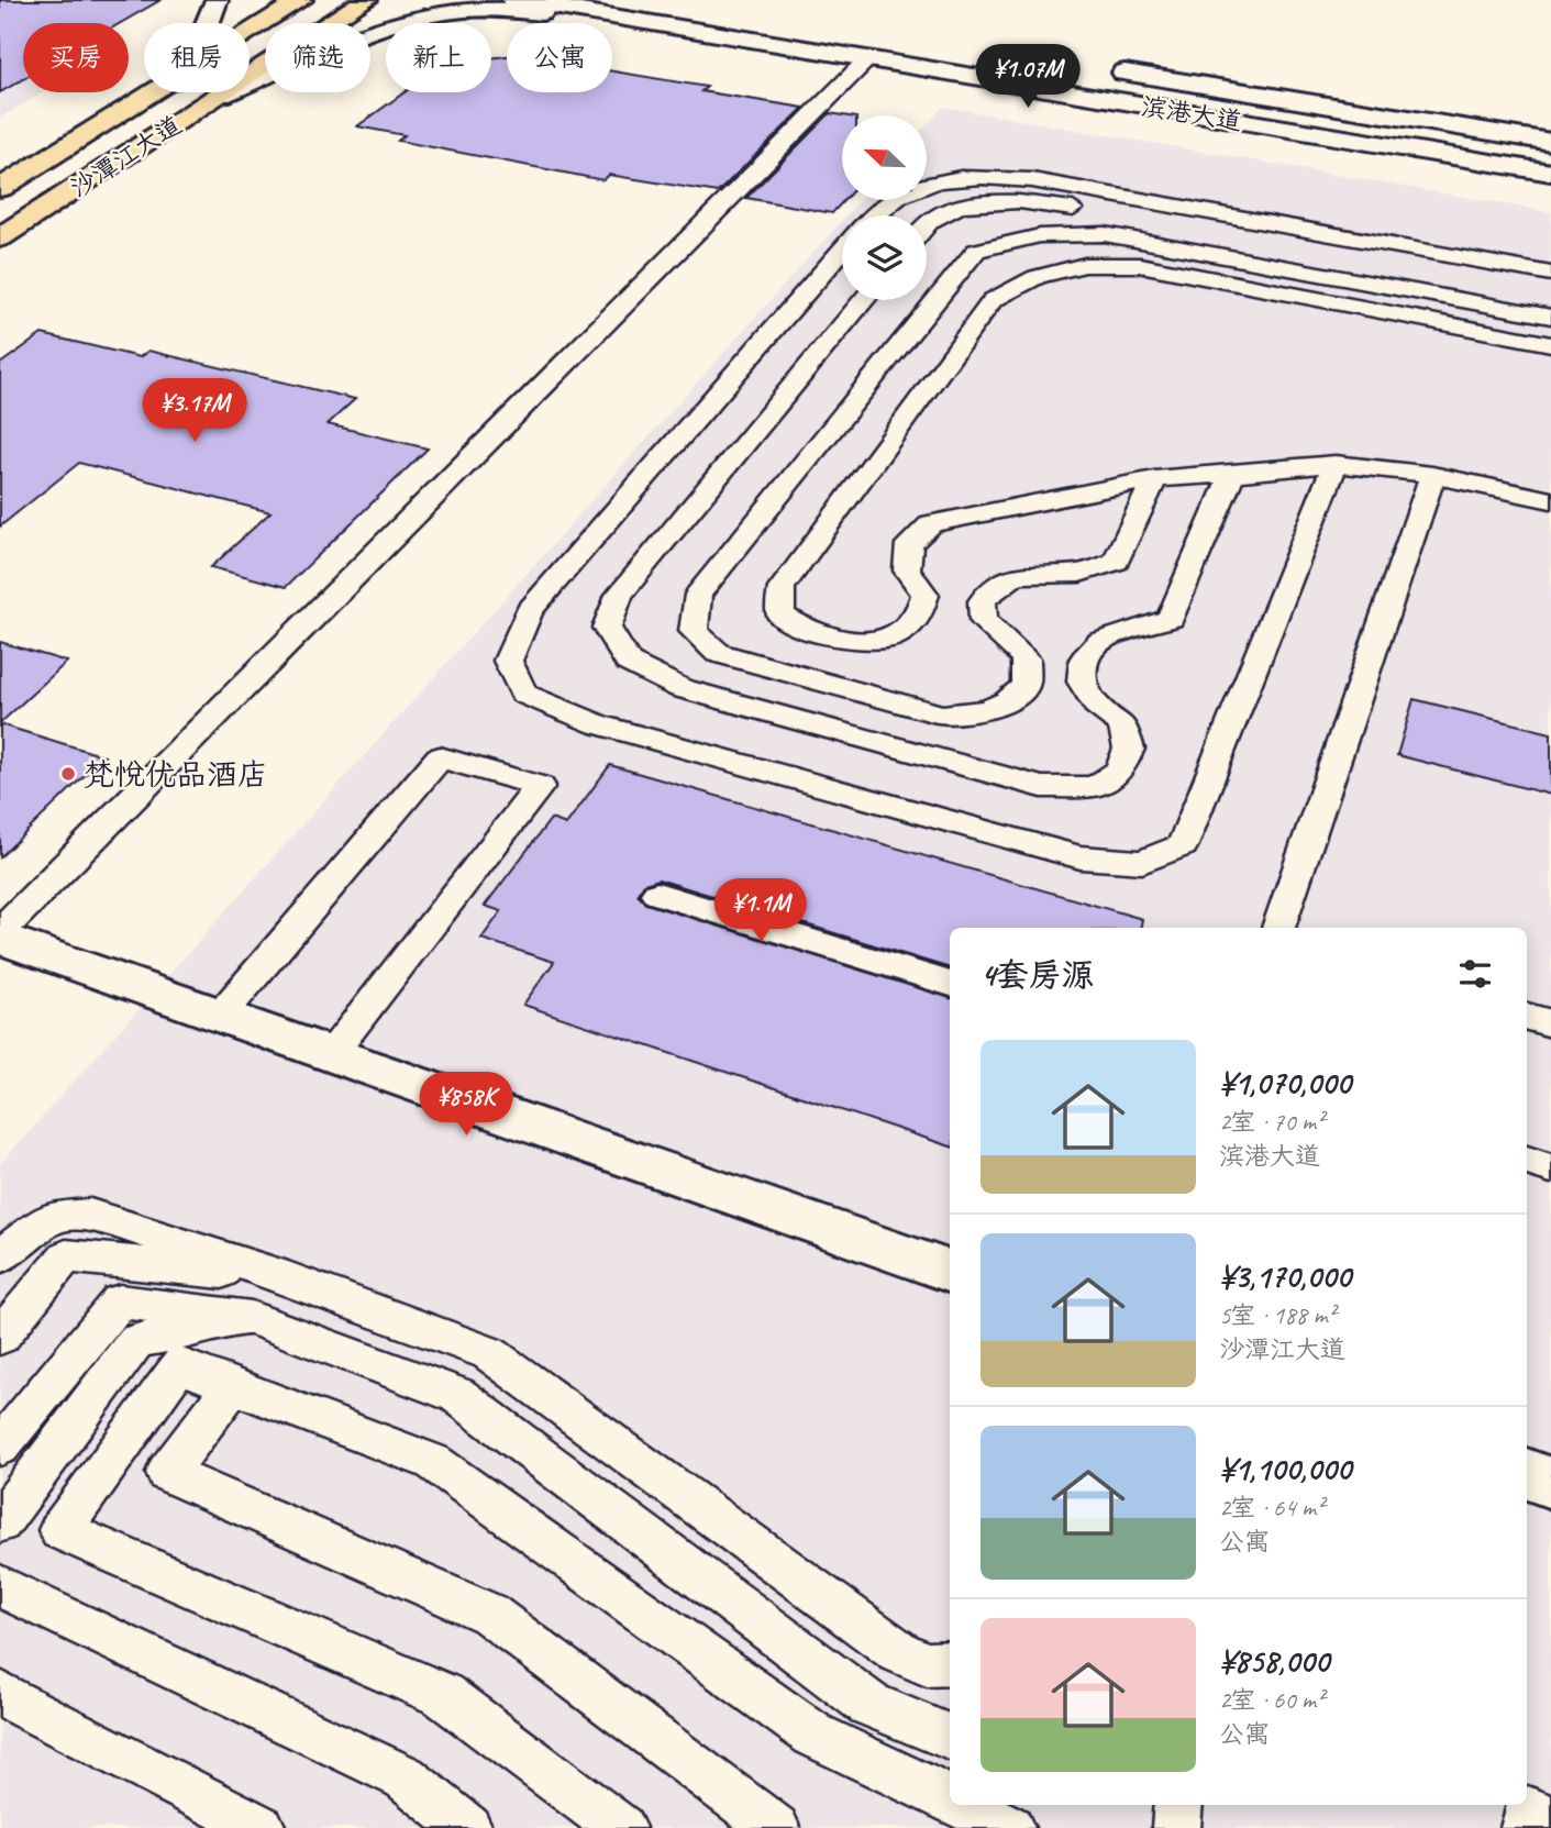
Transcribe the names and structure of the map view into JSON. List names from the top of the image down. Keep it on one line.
{"streets":{"main road":["滨港大道","沙潭江大道"]},"places":["梵悦优品酒店"],"north":"top left","page":{"chip":["买房","租房","筛选","新上","公寓"],"price":["¥1.07M","¥3.17M","¥1.1M","¥858K"],"heading":"4套房源","list":[{"name":"¥1,070,000","note":"2室 · 70 m² · 滨港大道"},{"name":"¥3,170,000","note":"5室 · 188 m² · 沙潭江大道"},{"name":"¥1,100,000","note":"2室 · 64 m² · 公寓"},{"name":"¥858,000","note":"2室 · 60 m² · 公寓"}]}}
